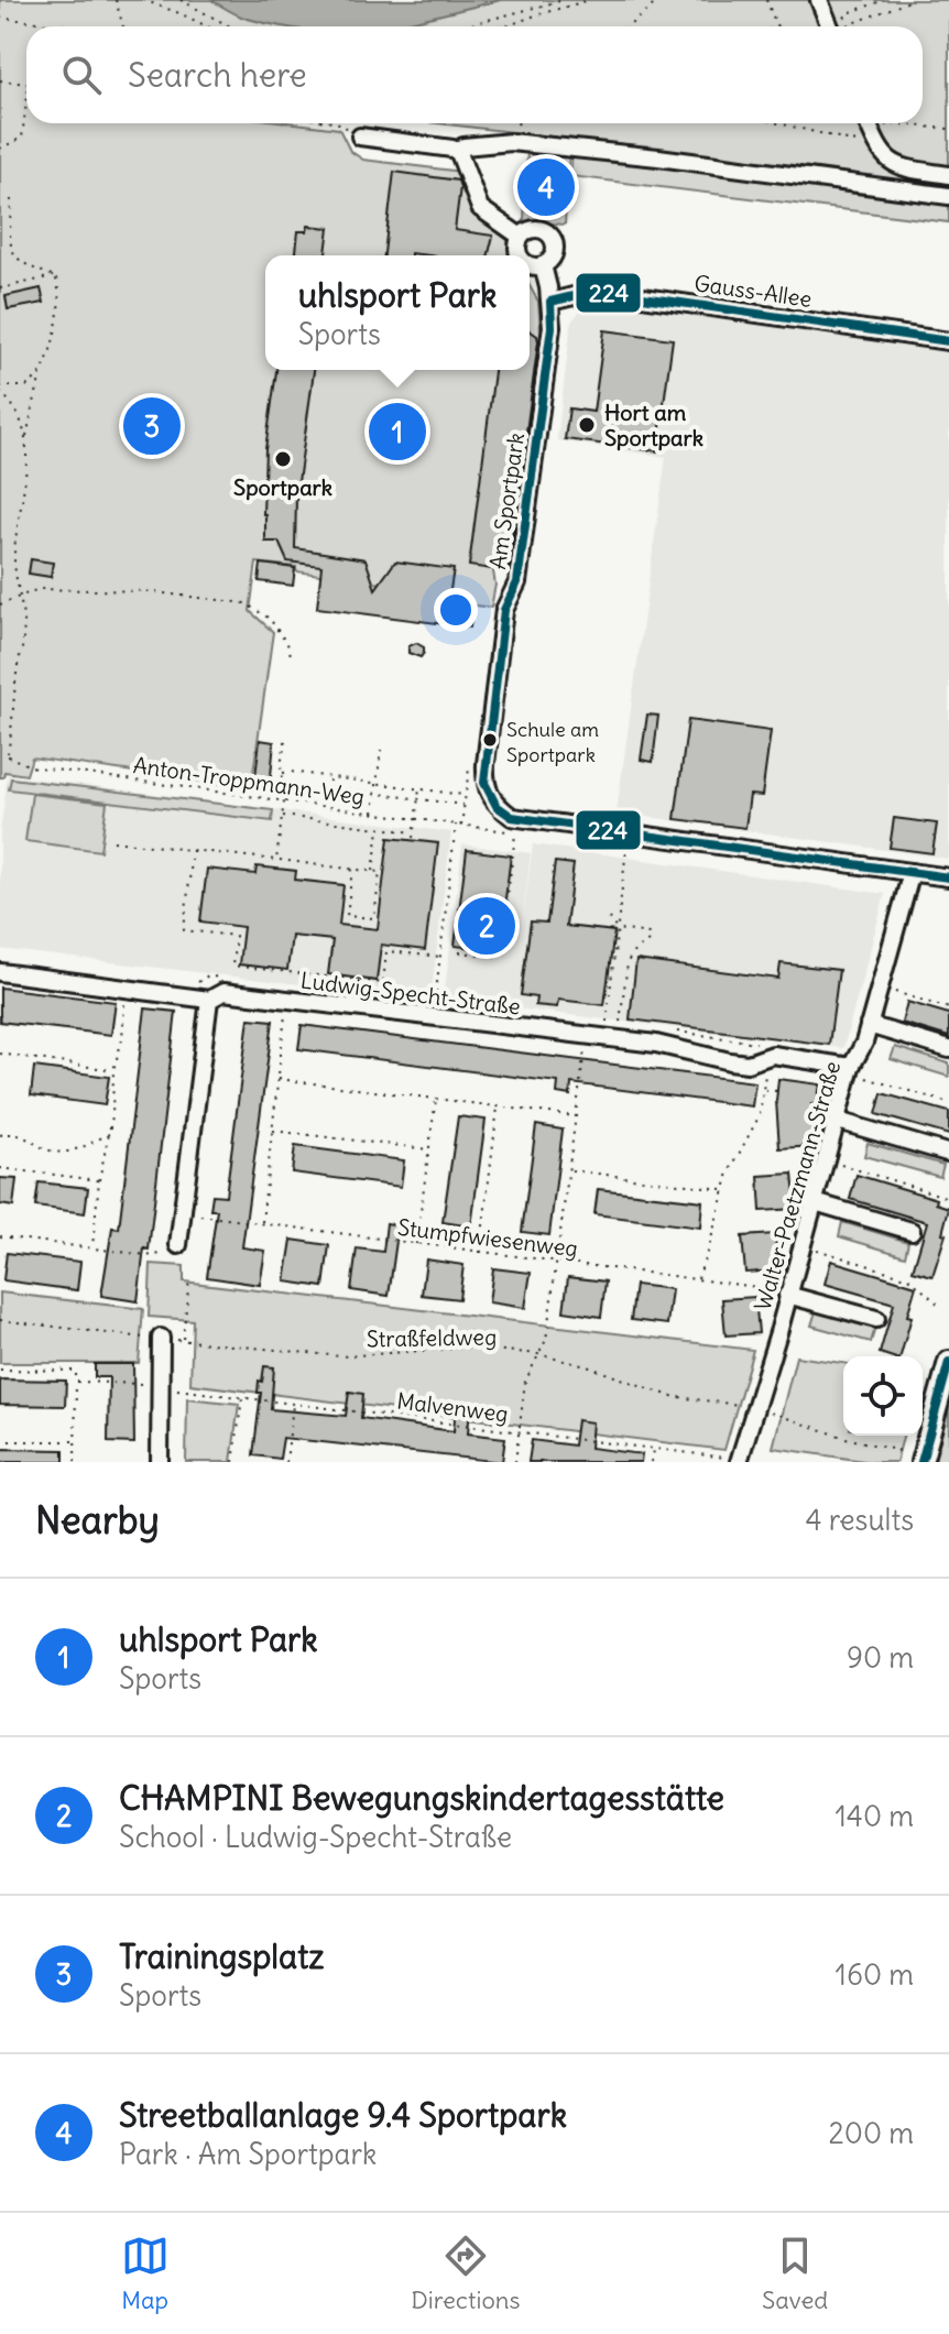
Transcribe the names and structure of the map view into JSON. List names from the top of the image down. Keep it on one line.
{"streets":{"street":["Gauss-Allee","Am Sportpark","Ludwig-Specht-Straße","Walter-Paetzmann-Straße"],"path":["Anton-Troppmann-Weg","Stumpfwiesenweg","Straßfeldweg","Malvenweg"]},"crossings":[["Gauss-Allee","Am Sportpark"],["Am Sportpark","Walter-Paetzmann-Straße"],["Ludwig-Specht-Straße","Walter-Paetzmann-Straße"],["Walter-Paetzmann-Straße","Stumpfwiesenweg"],["Walter-Paetzmann-Straße","Straßfeldweg"],["Walter-Paetzmann-Straße","Malvenweg"]],"places":["Hort am Sportpark","Sportpark","Schule am Sportpark"],"lines":["transit line 224"],"page":{"search":"Search here","pins":["4","3","1","2"],"popup":["uhlsport Park","Sports"],"heading":["Nearby","4 results"],"list":[{"mark":"1","name":"uhlsport Park","note":"Sports","value":"90 m"},{"mark":"2","name":"CHAMPINI Bewegungskindertagesstätte","note":"School · Ludwig-Specht-Straße","value":"140 m"},{"mark":"3","name":"Trainingsplatz","note":"Sports","value":"160 m"},{"mark":"4","name":"Streetballanlage 9.4 Sportpark","note":"Park · Am Sportpark","value":"200 m"}],"nav":["Map","Directions","Saved"]}}
